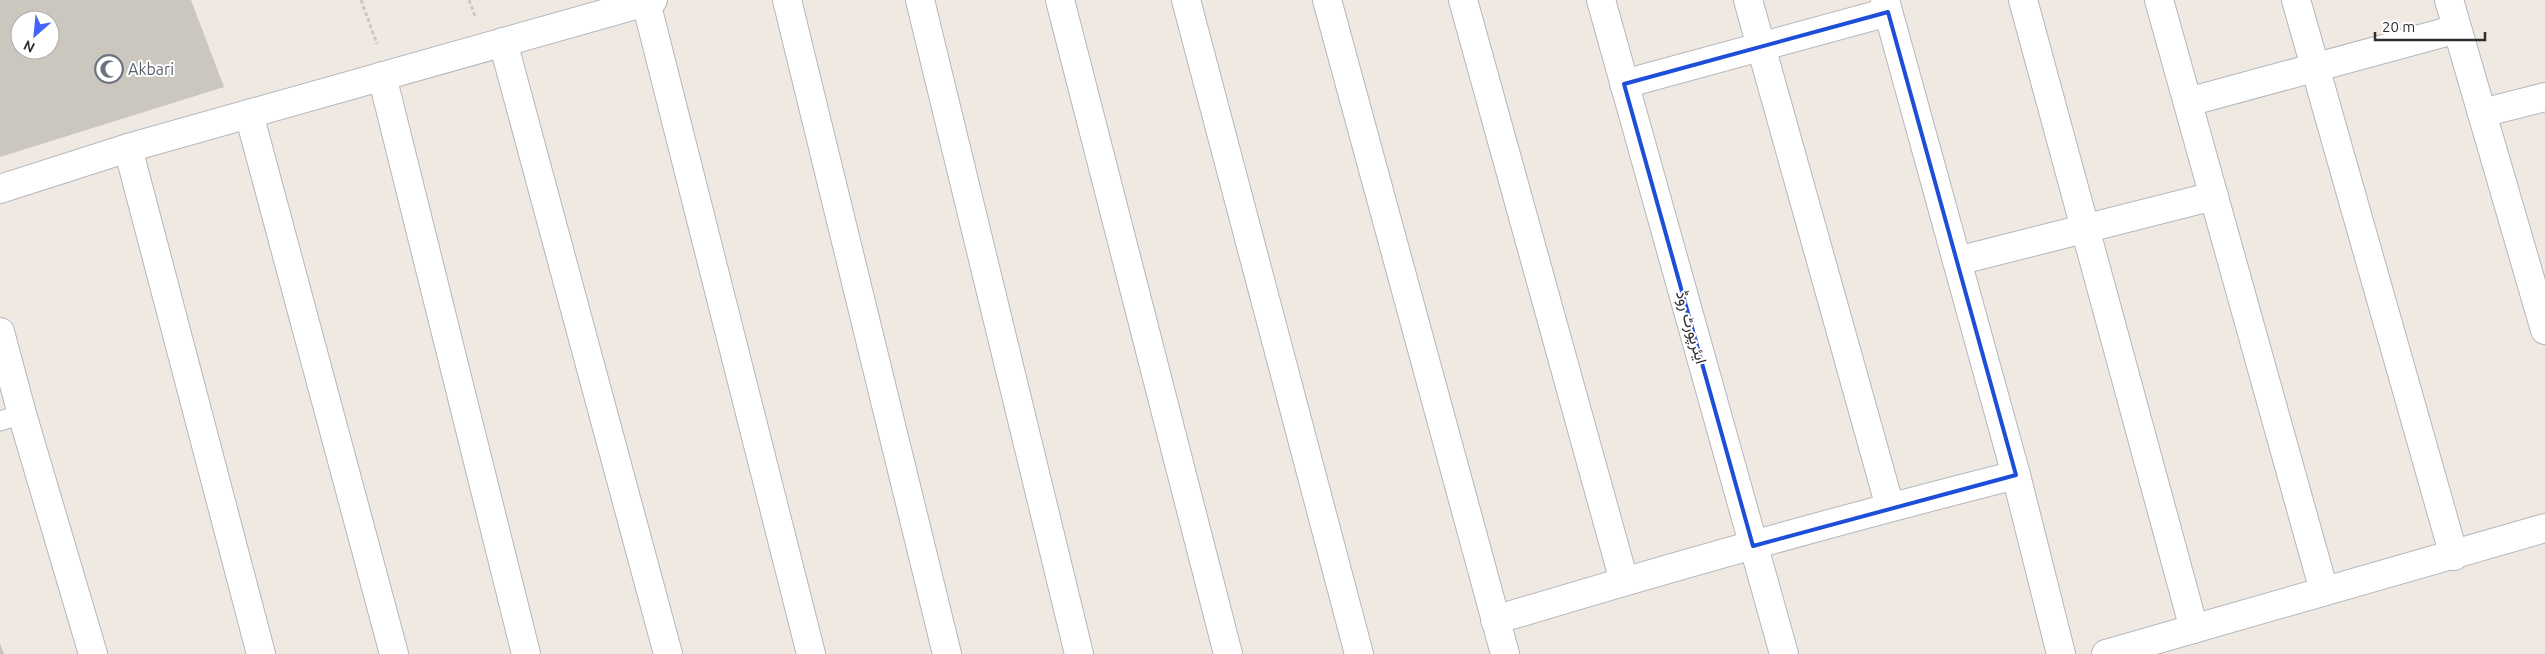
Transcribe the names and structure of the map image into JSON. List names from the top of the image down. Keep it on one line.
{"streets":{"street":["ایئرپورٹ روڈ"]},"places":{"mosque":["Akbari"]},"scale_bar":"20 m","north":"bottom left"}
